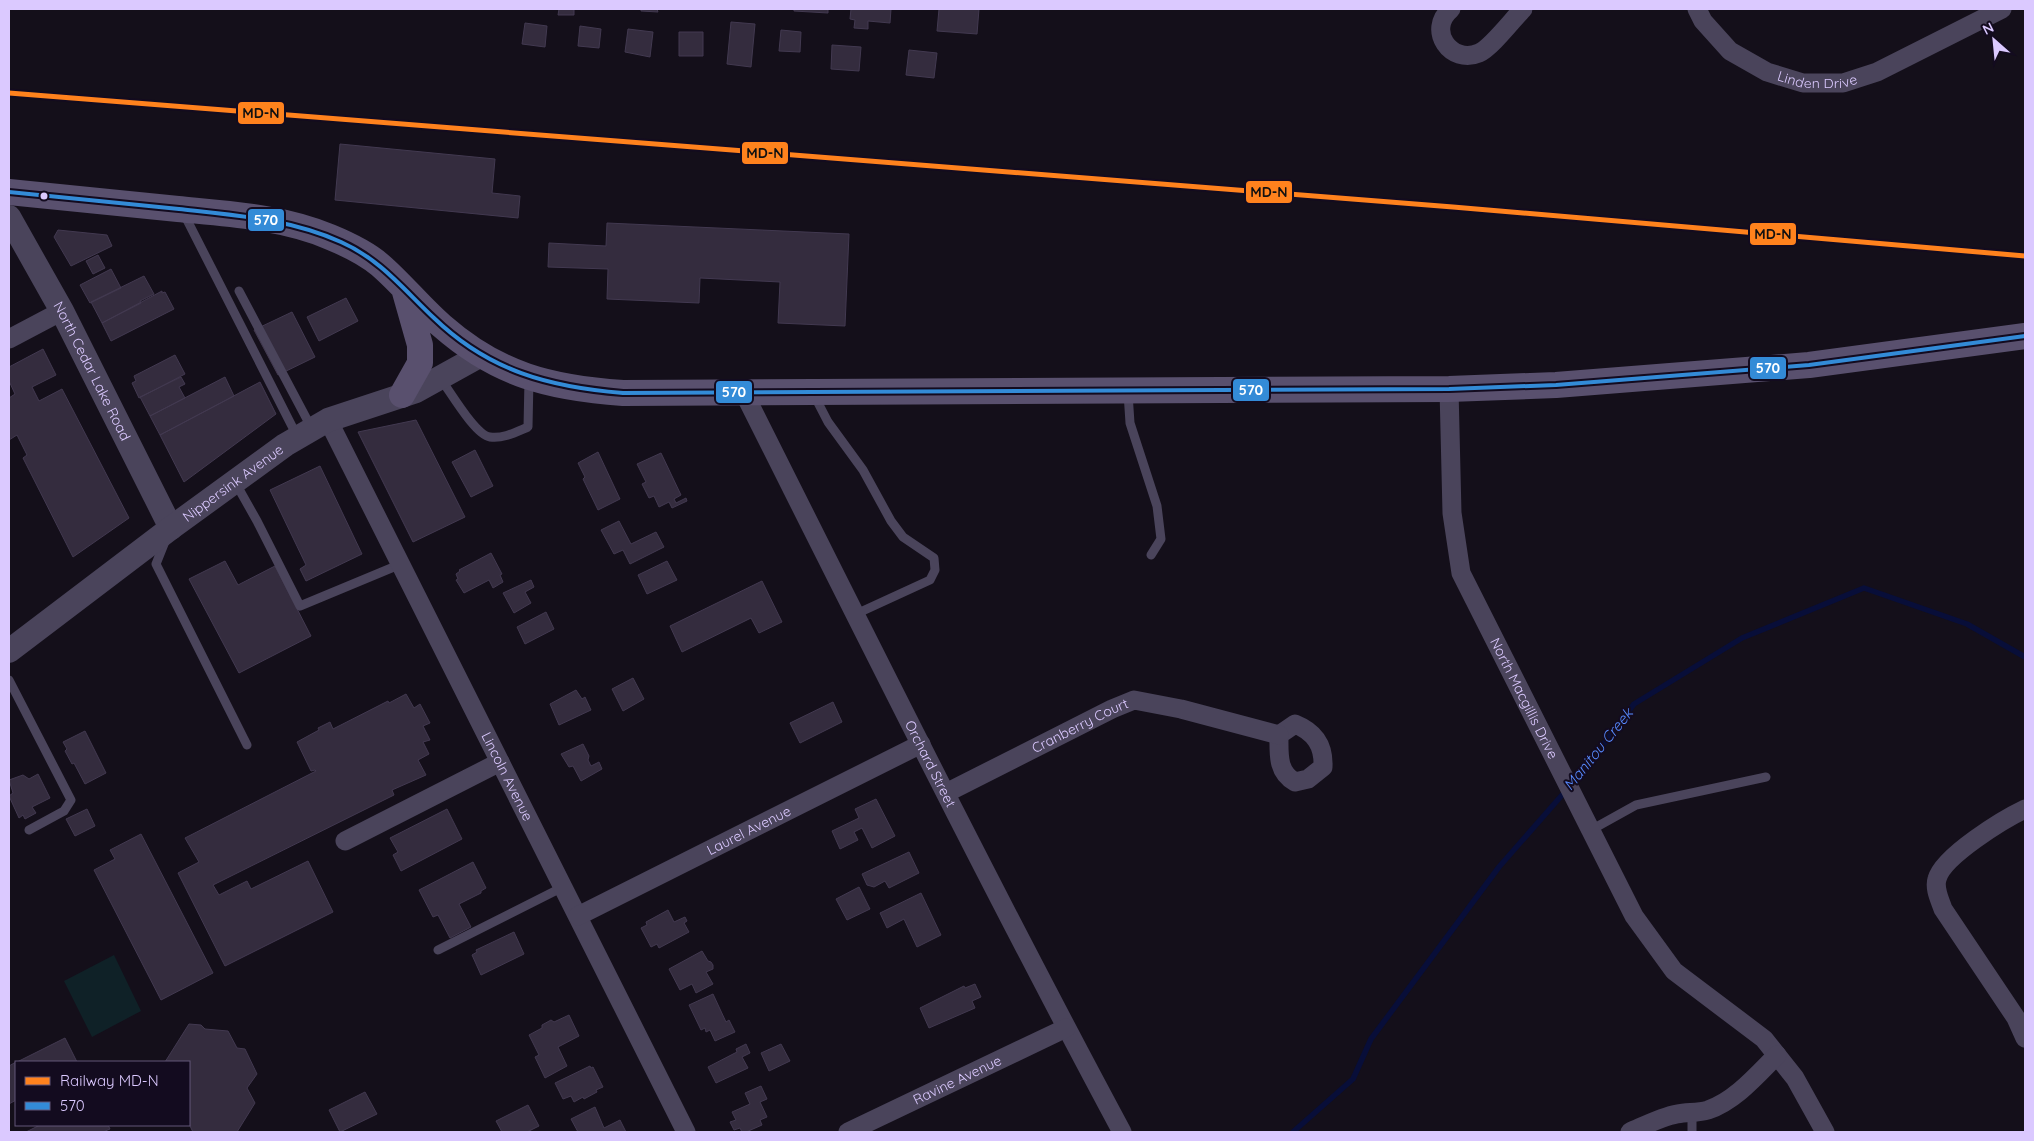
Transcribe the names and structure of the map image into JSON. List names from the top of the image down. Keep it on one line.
{"streets":{"street":["Linden Drive","North Cedar Lake Road","Nippersink Avenue","North Macgillis Drive","Cranberry Court","Orchard Street","Lincoln Avenue","Laurel Avenue","Ravine Avenue"]},"crossings":[["North Cedar Lake Road","Nippersink Avenue"],["Nippersink Avenue","Lincoln Avenue"],["Cranberry Court","Orchard Street"],["Orchard Street","Laurel Avenue"],["Orchard Street","Ravine Avenue"],["Lincoln Avenue","Laurel Avenue"]],"water":["Manitou Creek"],"lines":["rail line MD-N","transit line 570"],"legend":["Railway MD-N","570"],"north":"top left"}
